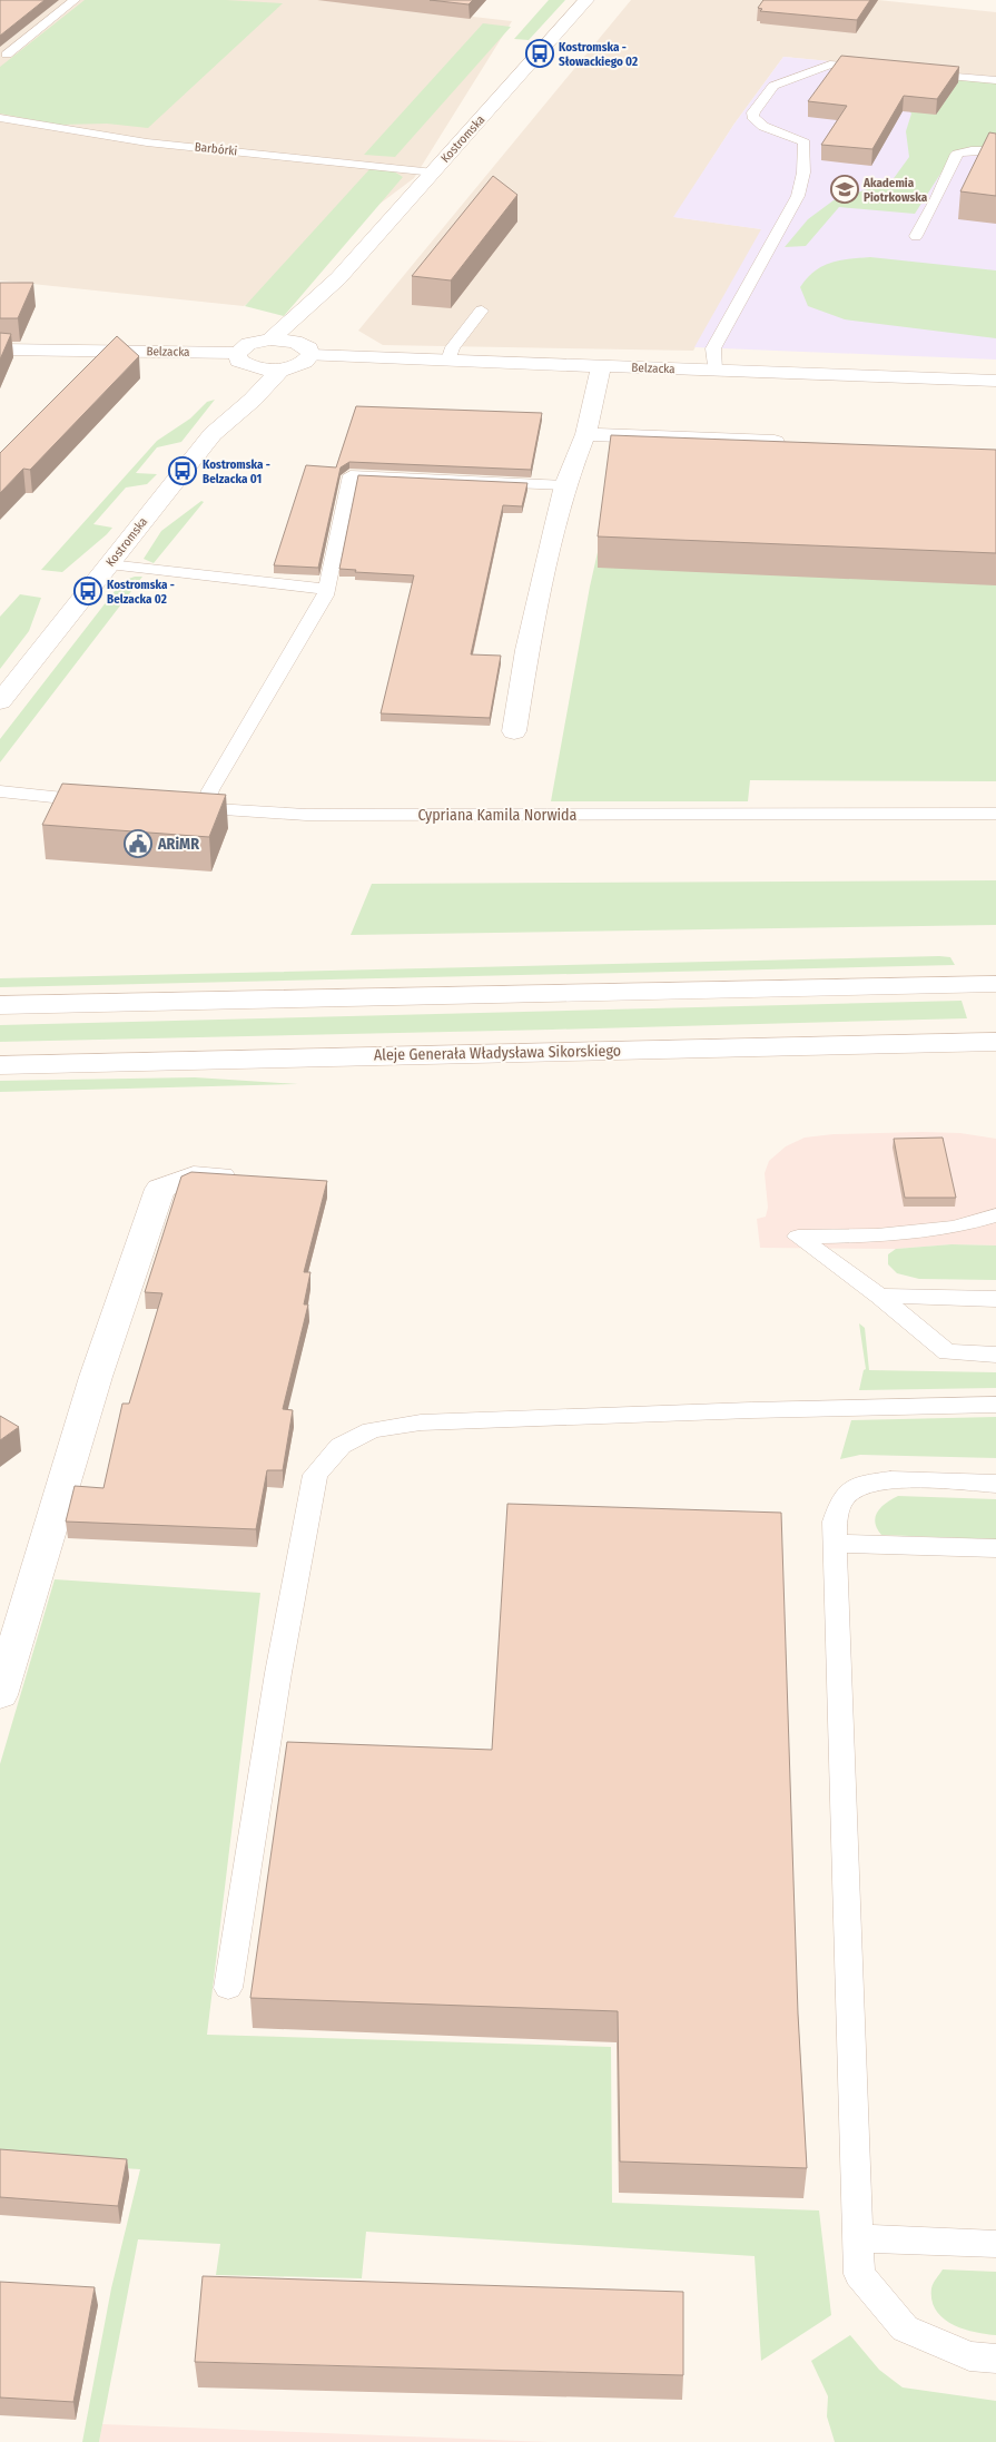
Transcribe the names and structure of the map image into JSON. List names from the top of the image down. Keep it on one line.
{"streets":{"street":["Kostromska","Belzacka","Aleje Generała Władysława Sikorskiego"],"lane":["Barbórki","Cypriana Kamila Norwida"]},"crossings":[["Kostromska","Barbórki"],["Kostromska","Belzacka"]],"places":{"bus stop":["Kostromska - Słowackiego 02","Kostromska - Belzacka 01","Kostromska - Belzacka 02"],"school or university":["Akademia Piotrkowska"],"public building":["ARiMR"]}}
